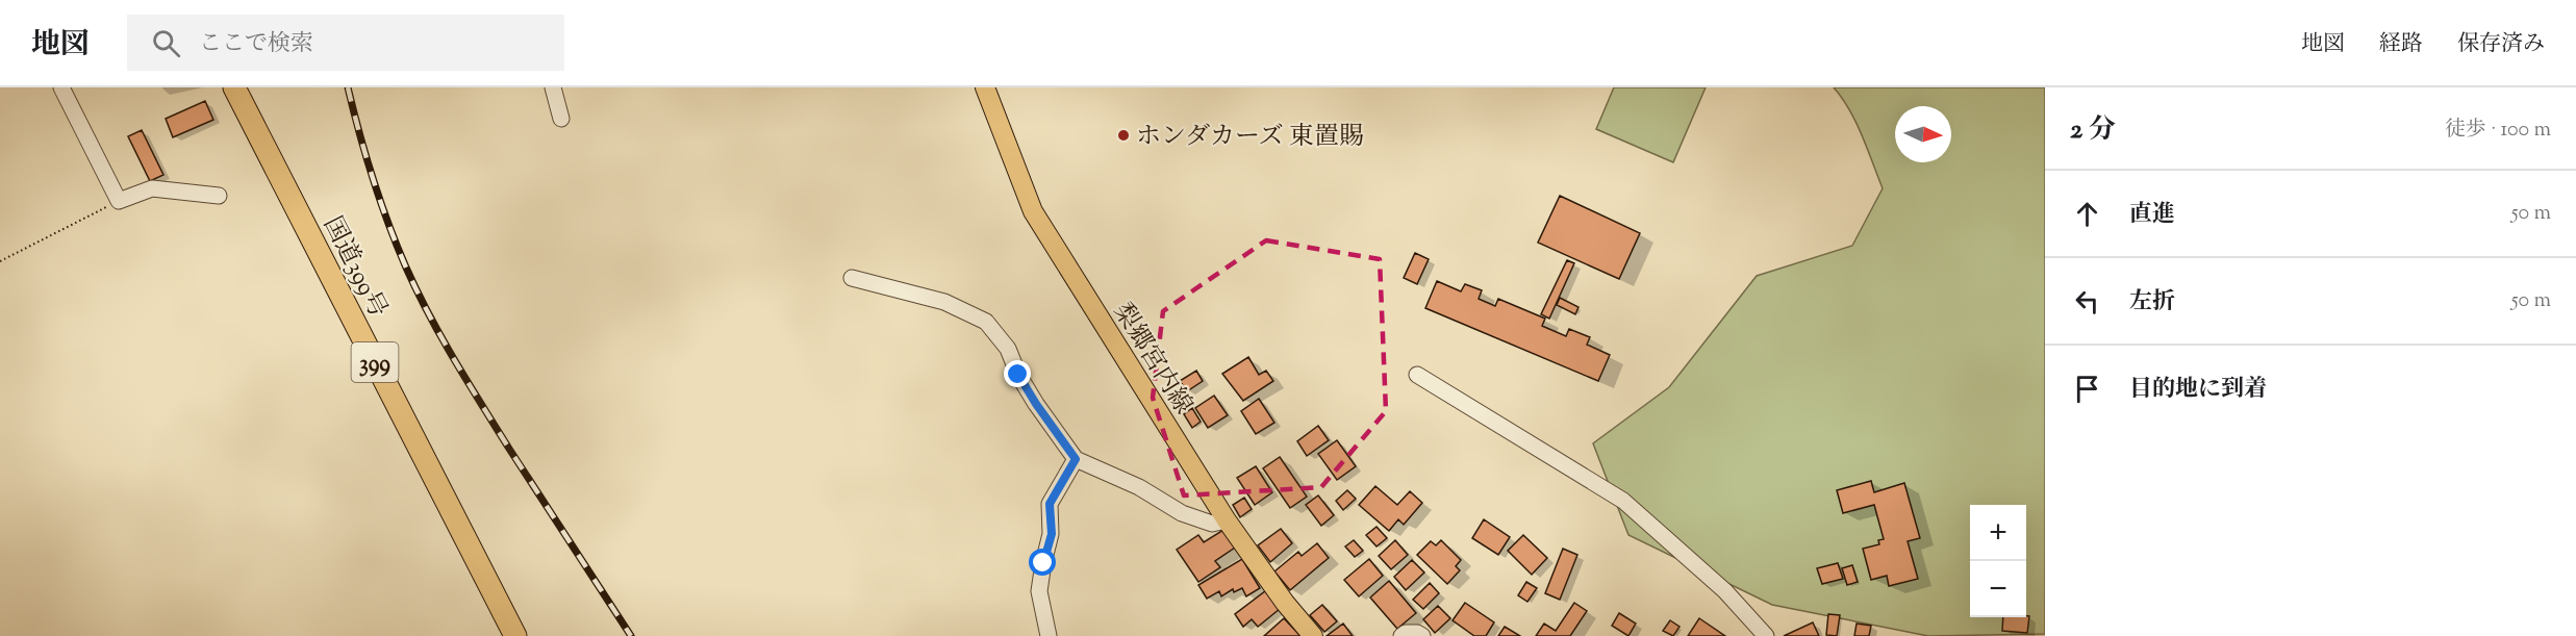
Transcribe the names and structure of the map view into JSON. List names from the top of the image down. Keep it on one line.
{"streets":{"highway":["国道399号","399"],"main road":["梨郷宮内線"]},"places":["ホンダカーズ 東置賜"],"north":"right","page":{"header":"地図","search":"ここで検索","nav":["地図","経路","保存済み"],"heading":["2 分","徒歩 · 100 m"],"list":[["直進","50 m"],["左折","50 m"],"目的地に到着"],"map_buttons":["+","−"]}}
